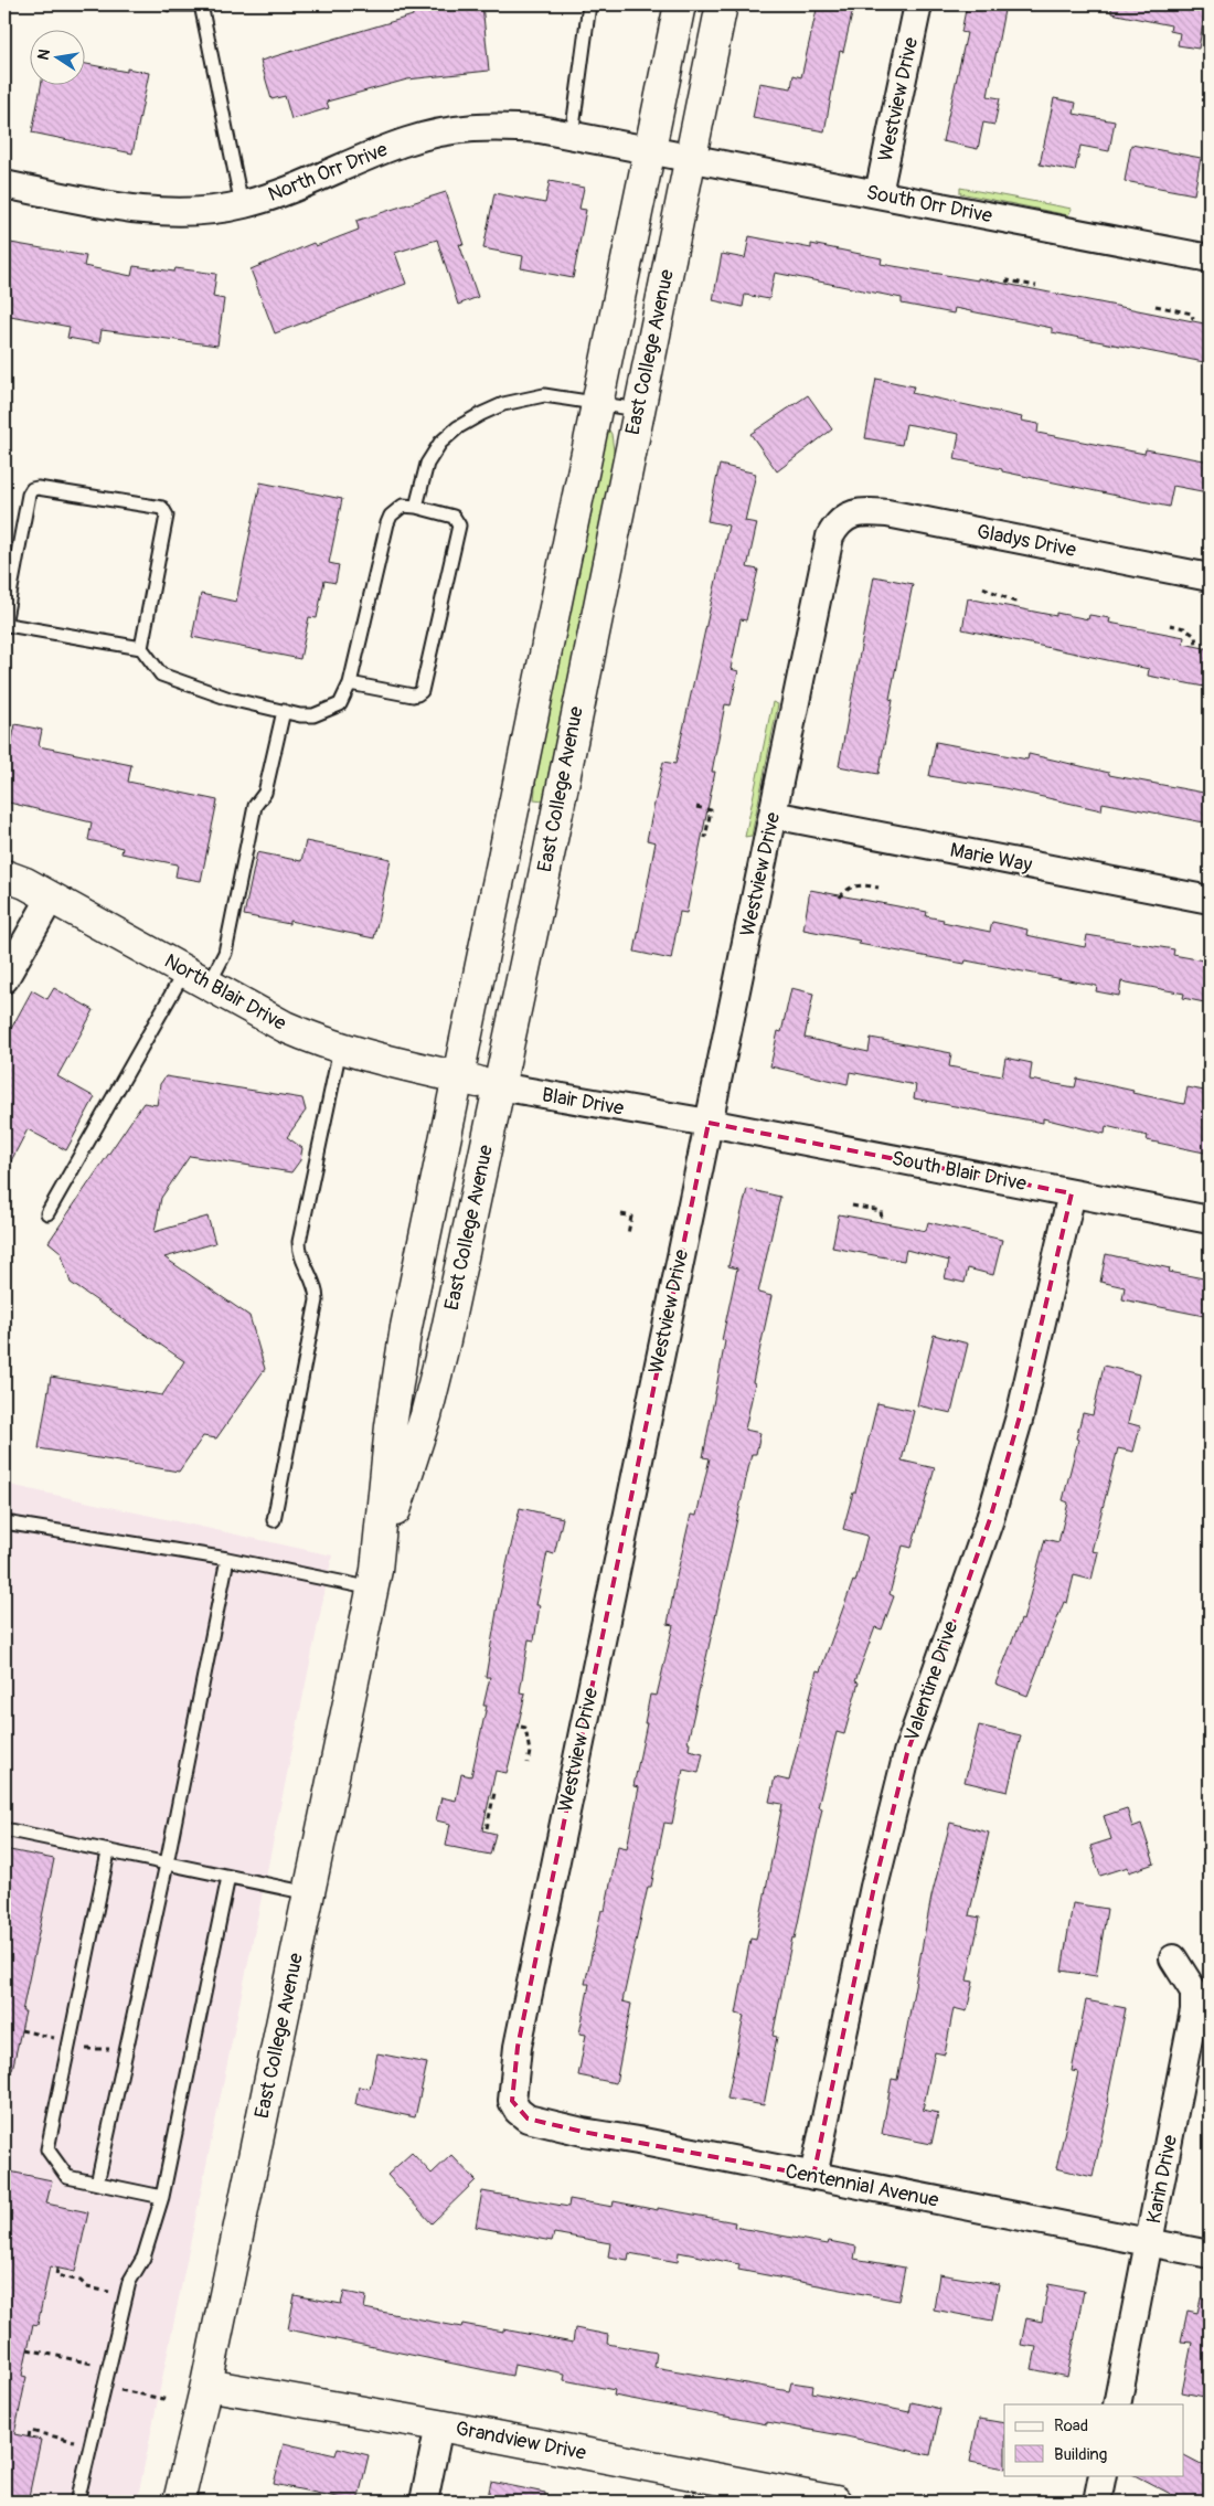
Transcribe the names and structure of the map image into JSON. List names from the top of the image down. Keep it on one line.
{"streets":{"main road":["East College Avenue","North Blair Drive","Blair Drive","Grandview Drive"],"street":["Westview Drive","North Orr Drive","South Orr Drive","Gladys Drive","Marie Way","South Blair Drive","Valentine Drive","Karin Drive","Centennial Avenue"]},"crossings":[["Westview Drive","South Orr Drive"],["Westview Drive","Gladys Drive"],["Westview Drive","Marie Way"],["Westview Drive","Blair Drive"],["Westview Drive","South Blair Drive"],["Westview Drive","Centennial Avenue"],["North Orr Drive","South Orr Drive"],["North Orr Drive","East College Avenue"],["South Orr Drive","East College Avenue"],["East College Avenue","North Blair Drive"],["East College Avenue","Blair Drive"],["East College Avenue","Grandview Drive"],["North Blair Drive","Blair Drive"],["Blair Drive","South Blair Drive"],["South Blair Drive","Valentine Drive"],["Valentine Drive","Centennial Avenue"],["Karin Drive","Centennial Avenue"]],"legend":["Road","Building"],"north":"left"}
